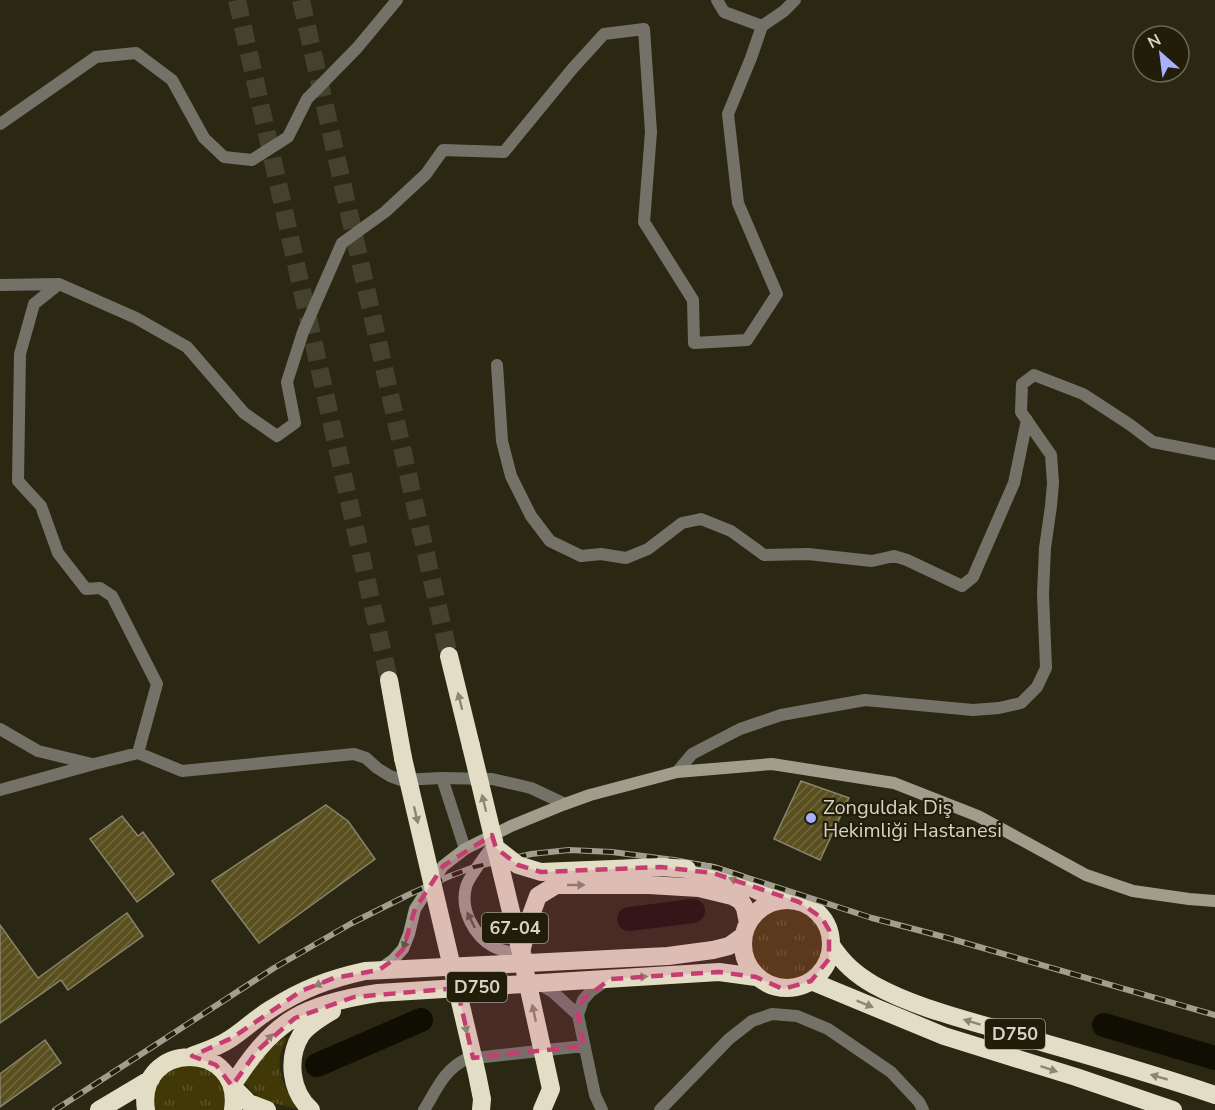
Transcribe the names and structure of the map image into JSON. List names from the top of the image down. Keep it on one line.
{"streets":{"highway":["67-04","D750"]},"places":["Zonguldak Diş Hekimliği Hastanesi"],"north":"top left"}
